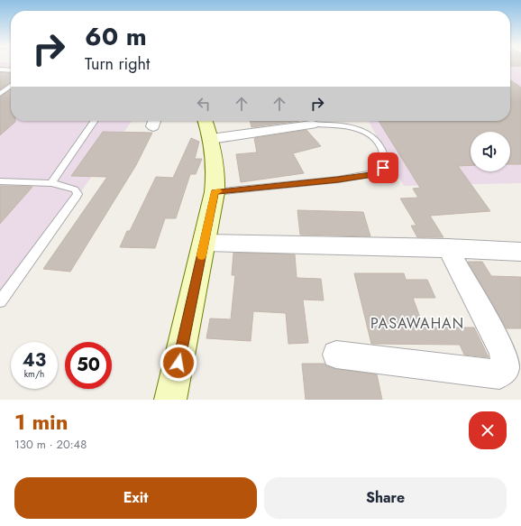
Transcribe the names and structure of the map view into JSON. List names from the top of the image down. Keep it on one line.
{"districts":["PASAWAHAN"],"page":{"turn":["60 m","Turn right"],"speed":"43 km/h","limit":"50","heading":["1 min","130 m · 20:48"],"buttons":["Exit","Share"]}}
